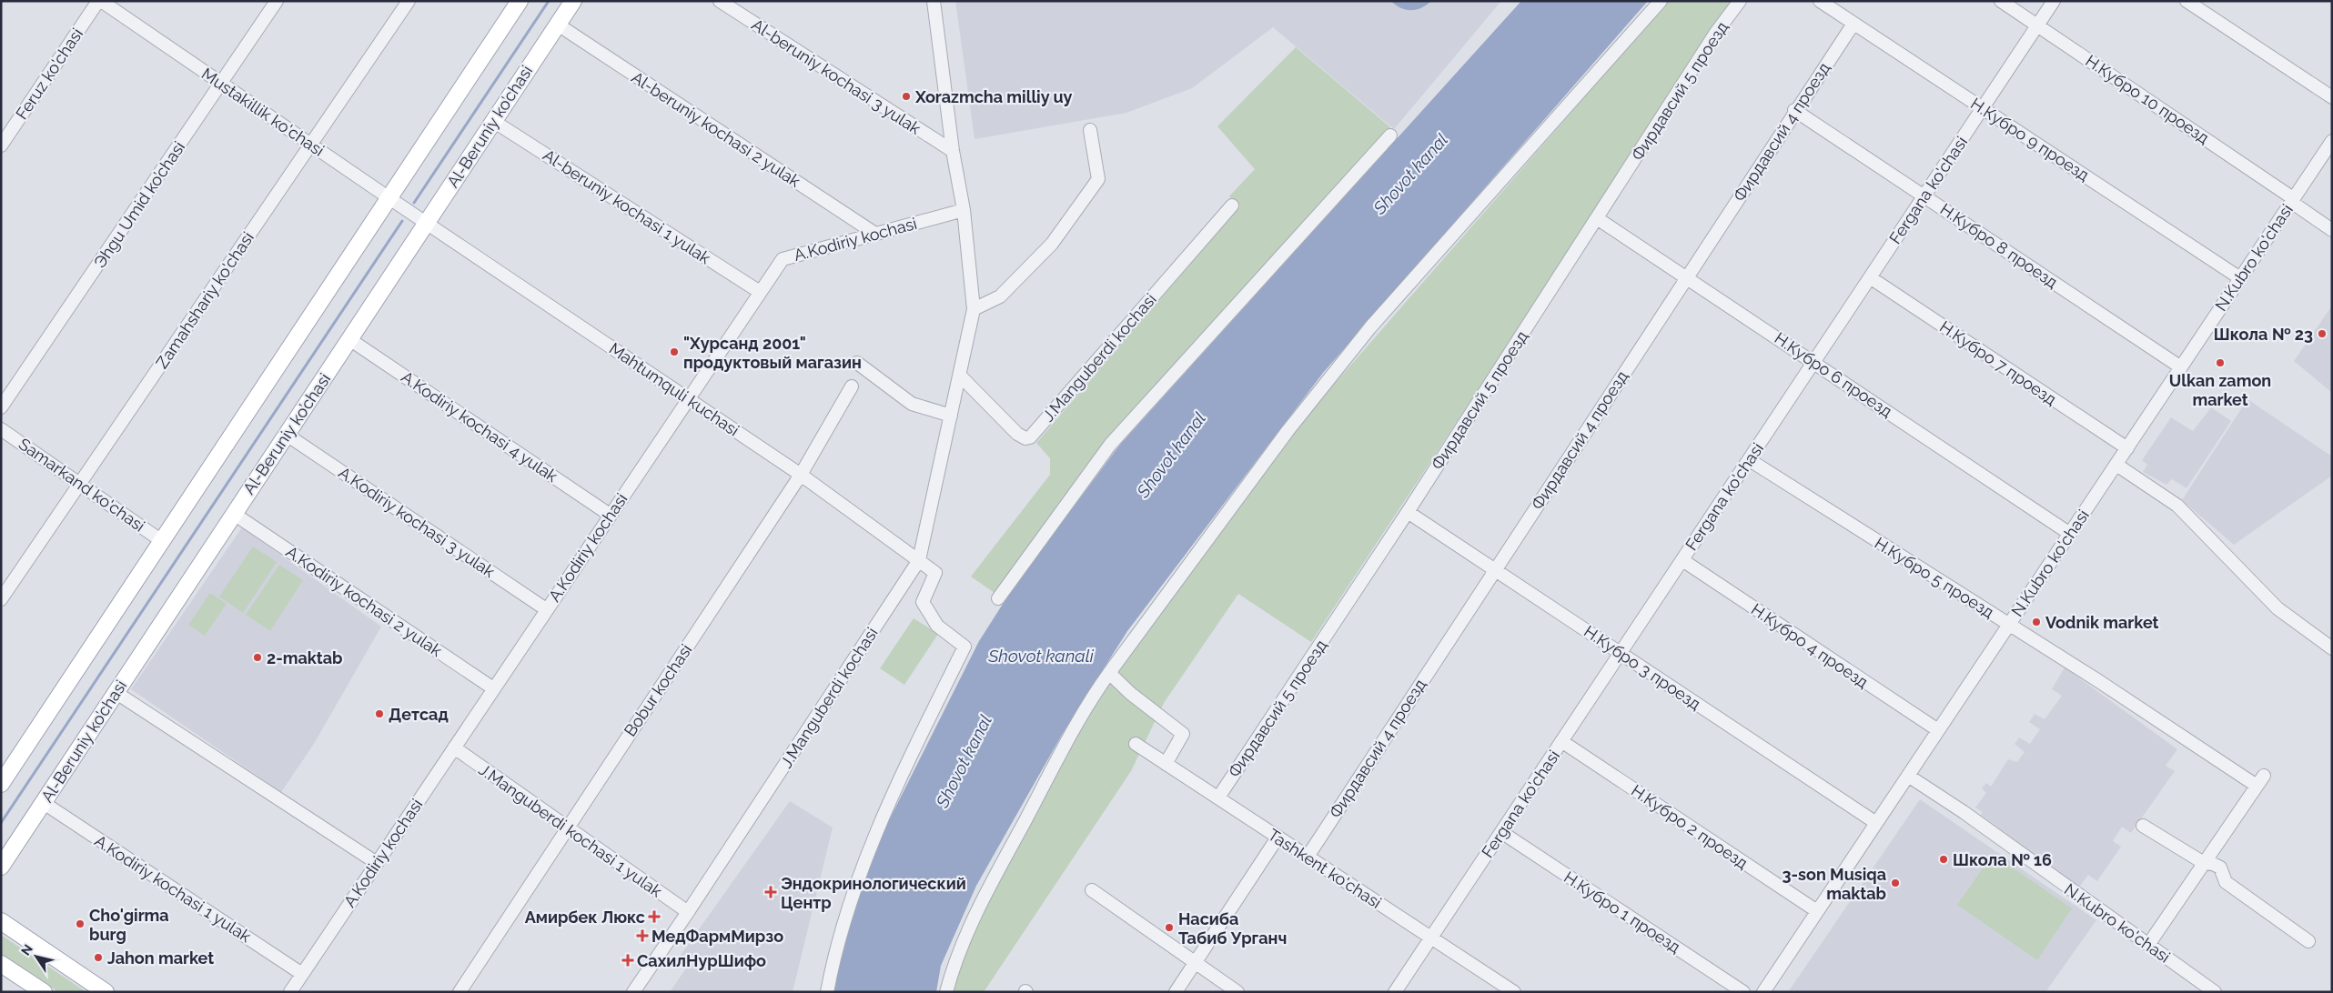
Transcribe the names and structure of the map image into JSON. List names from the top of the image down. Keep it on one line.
{"streets":{"main road":["Al-Beruniy ko’chasi"],"street":["Feruz ko'chasi","Al-beruniy kochasi 3 yulak","Фирдавсий 5 проезд","Н.Кубро 10 проезд","Mustakillik ko'chasi","Al-beruniy kochasi 2 yulak","Фирдавсий 4 проезд","Н.Кубро 9 проезд","Fergana ko'chasi","Эhgu Umid ko’chasi","Al-beruniy kochasi 1 yulak","A.Kodiriy kochasi","Н.Кубро 8 проезд","N.Kubro ko'chasi","Zamahshariy ko'chasi","J.Manguberdi kochasi","Н.Кубро 7 проезд","Н.Кубро 6 проезд","Mahtumquli kuchasi","A.Kodiriy kochasi 4 yulak","Samarkand ko'chasi","A.Kodiriy kochasi 3 yulak","Н.Кубро 5 проезд","A.Kodiriy kochasi 2 yulak","Н.Кубро 4 проезд","Н.Кубро 3 проезд","Bobur kochasi","Н.Кубро 2 проезд","J.Manguberdi kochasi 1 yulak","Tashkent ko'chasi","A.Kodiriy kochasi 1 yulak","Н.Кубро 1 проезд"]},"crossings":[["Feruz ko'chasi","Mustakillik ko'chasi"],["Al-beruniy kochasi 3 yulak","J.Manguberdi kochasi"],["Фирдавсий 5 проезд","Н.Кубро 6 проезд"],["Фирдавсий 5 проезд","Н.Кубро 3 проезд"],["Фирдавсий 5 проезд","Tashkent ko'chasi"],["Н.Кубро 10 проезд","Fergana ko'chasi"],["Н.Кубро 10 проезд","N.Kubro ko'chasi"],["Mustakillik ko'chasi","Al-Beruniy ko’chasi"],["Mustakillik ko'chasi","Эhgu Umid ko’chasi"],["Mustakillik ko'chasi","Zamahshariy ko'chasi"],["Mustakillik ko'chasi","Mahtumquli kuchasi"],["Al-Beruniy ko’chasi","Al-beruniy kochasi 2 yulak"],["Al-Beruniy ko’chasi","Al-beruniy kochasi 1 yulak"],["Al-Beruniy ko’chasi","Mahtumquli kuchasi"],["Al-Beruniy ko’chasi","A.Kodiriy kochasi 4 yulak"],["Al-Beruniy ko’chasi","A.Kodiriy kochasi 3 yulak"],["Al-Beruniy ko’chasi","A.Kodiriy kochasi 2 yulak"],["Al-Beruniy ko’chasi","A.Kodiriy kochasi 1 yulak"],["Al-beruniy kochasi 2 yulak","A.Kodiriy kochasi"],["Фирдавсий 4 проезд","Н.Кубро 9 проезд"],["Фирдавсий 4 проезд","Н.Кубро 8 проезд"],["Фирдавсий 4 проезд","Н.Кубро 6 проезд"],["Фирдавсий 4 проезд","Н.Кубро 3 проезд"],["Фирдавсий 4 проезд","Tashkent ko'chasi"],["Н.Кубро 9 проезд","Fergana ko'chasi"],["Н.Кубро 9 проезд","N.Kubro ko'chasi"],["Fergana ko'chasi","Н.Кубро 8 проезд"],["Fergana ko'chasi","Н.Кубро 7 проезд"],["Fergana ko'chasi","Н.Кубро 6 проезд"],["Fergana ko'chasi","Н.Кубро 5 проезд"],["Fergana ko'chasi","Н.Кубро 4 проезд"],["Fergana ko'chasi","Н.Кубро 3 проезд"],["Fergana ko'chasi","Н.Кубро 2 проезд"],["Fergana ko'chasi","Tashkent ko'chasi"],["Fergana ko'chasi","Н.Кубро 1 проезд"],["Al-beruniy kochasi 1 yulak","A.Kodiriy kochasi"],["A.Kodiriy kochasi","J.Manguberdi kochasi"],["A.Kodiriy kochasi","Mahtumquli kuchasi"],["A.Kodiriy kochasi","A.Kodiriy kochasi 4 yulak"],["A.Kodiriy kochasi","A.Kodiriy kochasi 3 yulak"],["A.Kodiriy kochasi","A.Kodiriy kochasi 2 yulak"],["A.Kodiriy kochasi","J.Manguberdi kochasi 1 yulak"],["A.Kodiriy kochasi","A.Kodiriy kochasi 1 yulak"],["Н.Кубро 8 проезд","N.Kubro ko'chasi"],["N.Kubro ko'chasi","Н.Кубро 7 проезд"],["N.Kubro ko'chasi","Н.Кубро 6 проезд"],["N.Kubro ko'chasi","Н.Кубро 5 проезд"],["N.Kubro ko'chasi","Н.Кубро 4 проезд"],["N.Kubro ko'chasi","Н.Кубро 3 проезд"],["N.Kubro ko'chasi","Н.Кубро 2 проезд"],["Zamahshariy ko'chasi","Samarkand ko'chasi"],["J.Manguberdi kochasi","Mahtumquli kuchasi"],["J.Manguberdi kochasi","J.Manguberdi kochasi 1 yulak"],["Mahtumquli kuchasi","Bobur kochasi"],["Bobur kochasi","J.Manguberdi kochasi 1 yulak"]],"water":["Shovot kanal","Shovot kanali"],"places":{"other":["Xorazmcha milliy uy","Школа № 23","\"Хурсанд 2001\" продуктовый магазин","Ulkan zamon market","Vodnik market","2-maktab","Детсад","Школа № 16","3-son Musiqa maktab","Cho'girma burg","Насиба Табиб Урганч","Jahon market"],"health":["Эндокринологический Центр","Амирбек Люкс","МедФармМирзо","СахилНурШифо"]},"north":"top left"}
